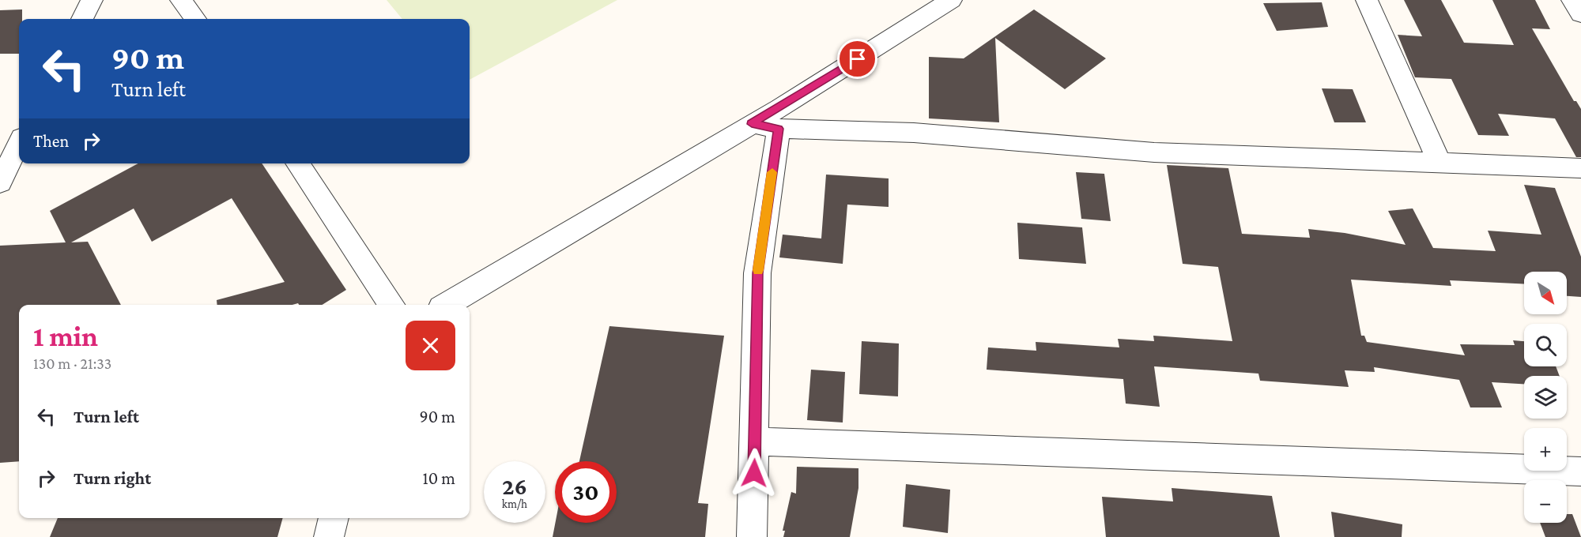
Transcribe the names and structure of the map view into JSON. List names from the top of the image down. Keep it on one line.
{"north":"bottom right","page":{"turn":["90 m","Turn left"],"then":"Then","map_buttons":["+","−"],"heading":["1 min","130 m · 21:33"],"list":[{"name":"Turn left","value":"90 m"},{"name":"Turn right","value":"10 m"}],"speed":"26 km/h","limit":"30"}}
